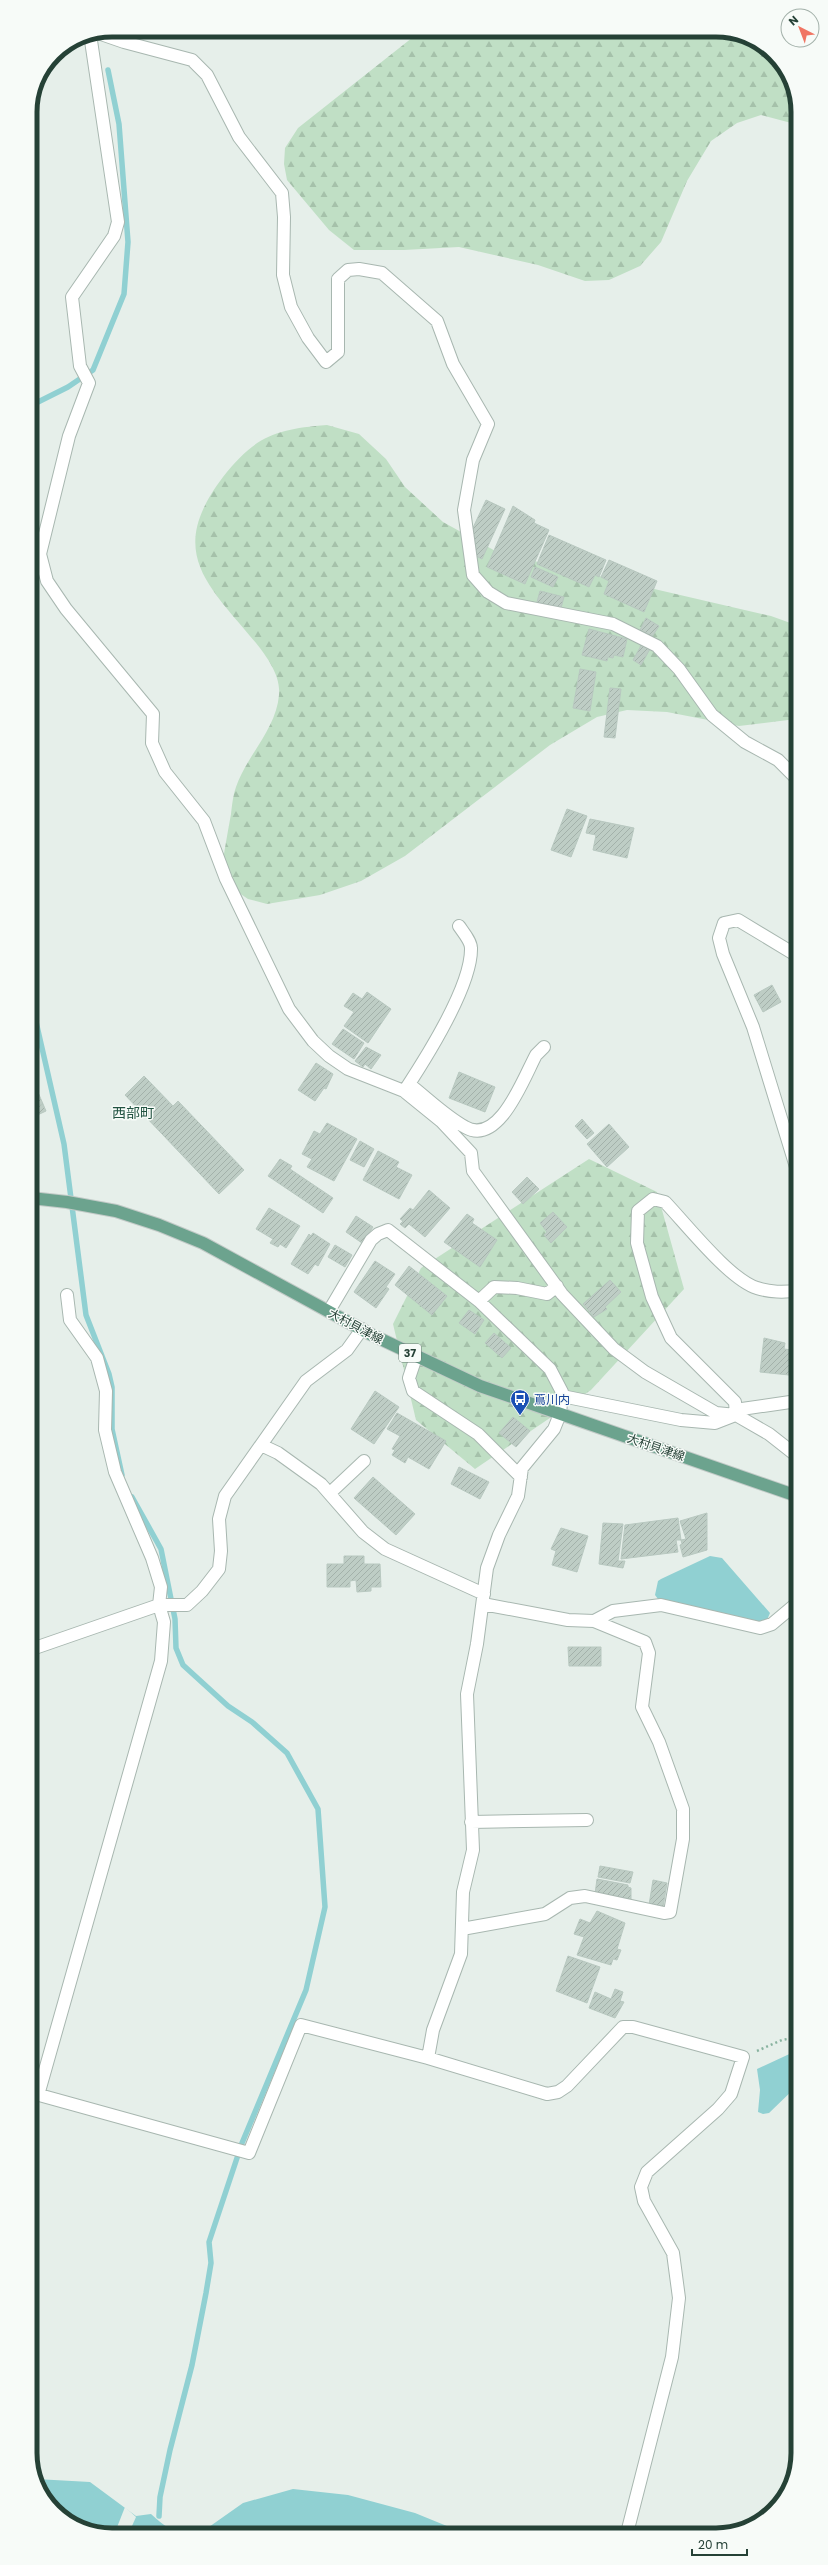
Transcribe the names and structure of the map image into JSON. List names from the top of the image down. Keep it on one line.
{"streets":{"main road":["大村貝津線","37"]},"districts":["西部町"],"places":{"bus stop":["蔦川内"]},"scale_bar":"20 m","north":"top left"}
